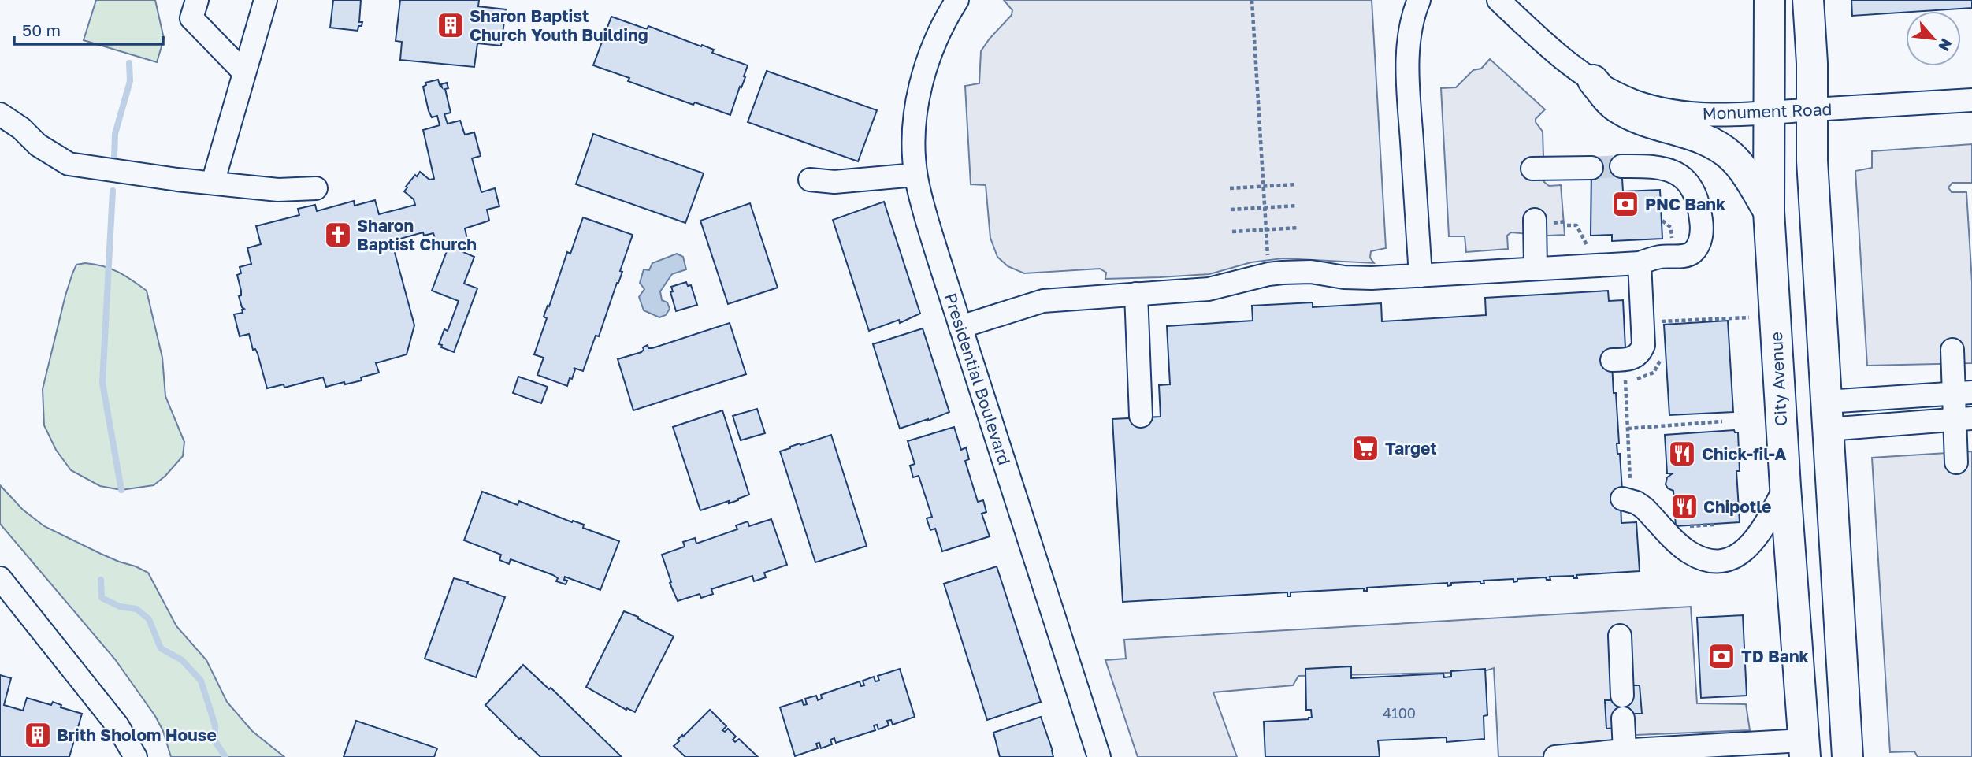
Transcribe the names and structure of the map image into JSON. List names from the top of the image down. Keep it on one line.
{"streets":{"highway":["City Avenue"],"street":["Monument Road","Presidential Boulevard"]},"crossings":[["Monument Road","City Avenue"]],"places":{"building":["Sharon Baptist Church Youth Building","Brith Sholom House"],"bank":["PNC Bank","TD Bank"],"church":["Sharon Baptist Church"],"supermarket":["Target"],"restaurant":["Chick-fil-A","Chipotle"]},"house_numbers":["4100"],"scale_bar":"50 m","north":"bottom right"}
